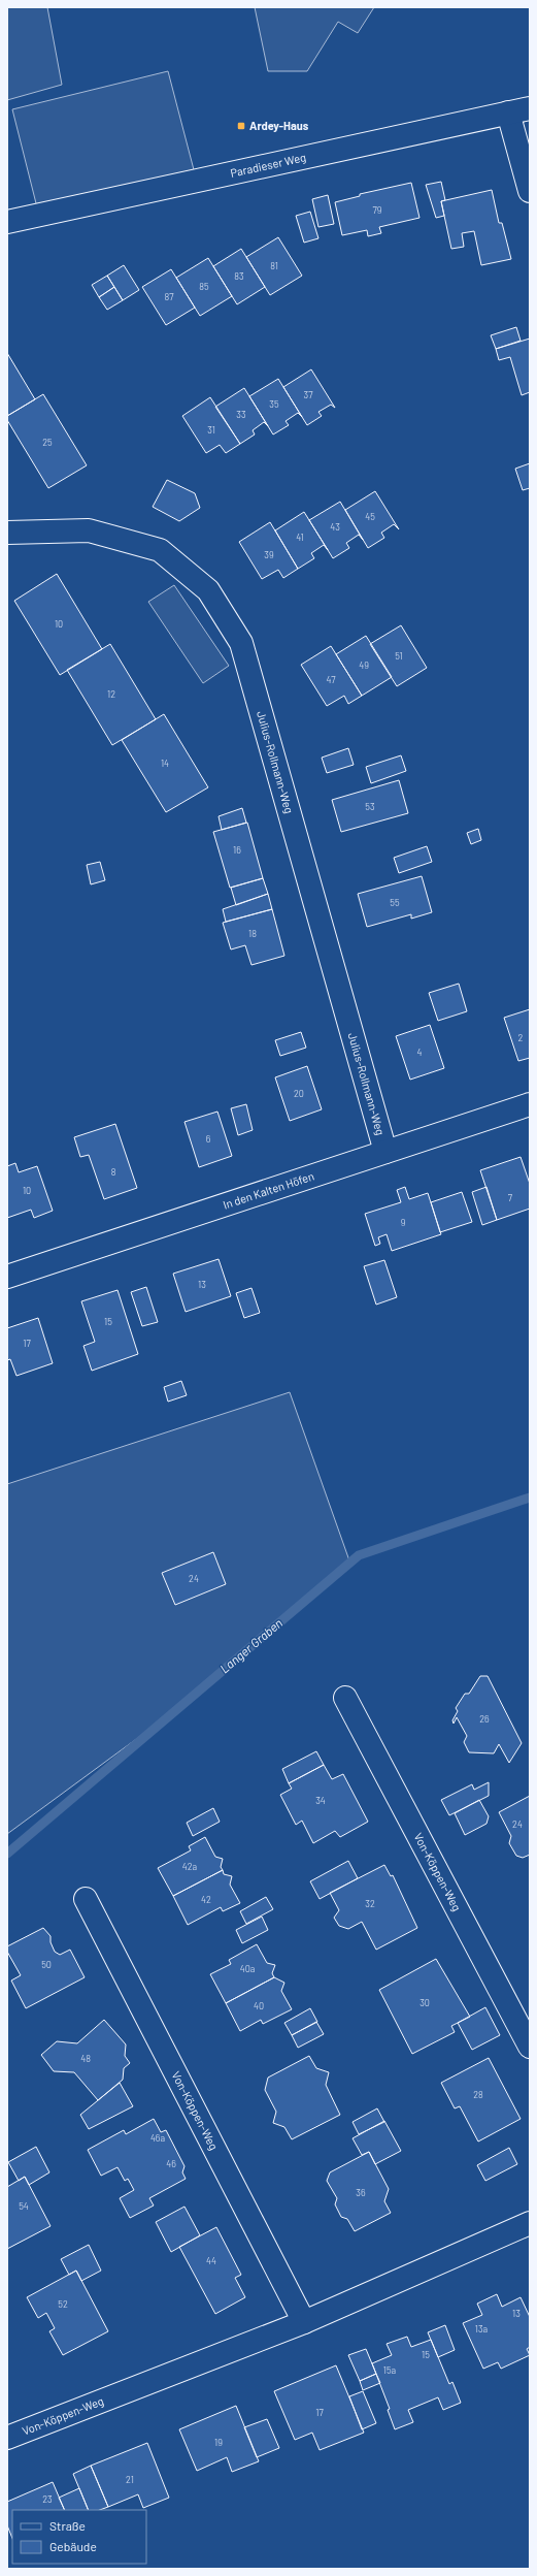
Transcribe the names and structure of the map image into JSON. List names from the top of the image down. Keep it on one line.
{"streets":{"street":["Paradieser Weg","Julius-Rollmann-Weg","In den Kalten Höfen","Von-Köppen-Weg"]},"crossings":[["Julius-Rollmann-Weg","In den Kalten Höfen"]],"water":["Langer Graben"],"places":{"transit":["Ardey-Haus"]},"house_numbers":["79","81","83","85","87","37","35","33","31","25","45","43","41","39","10","51","49","47","12","14","53","16","55","18","2","4","20","6","8","10","7","9","13","15","17","24","26","34","24","42a","42","32","50","40a","30","40","48","28","46a","46","36","54","44","52","13","13a","15","15a","17","19","21","23"],"legend":["Straße","Gebäude"]}
